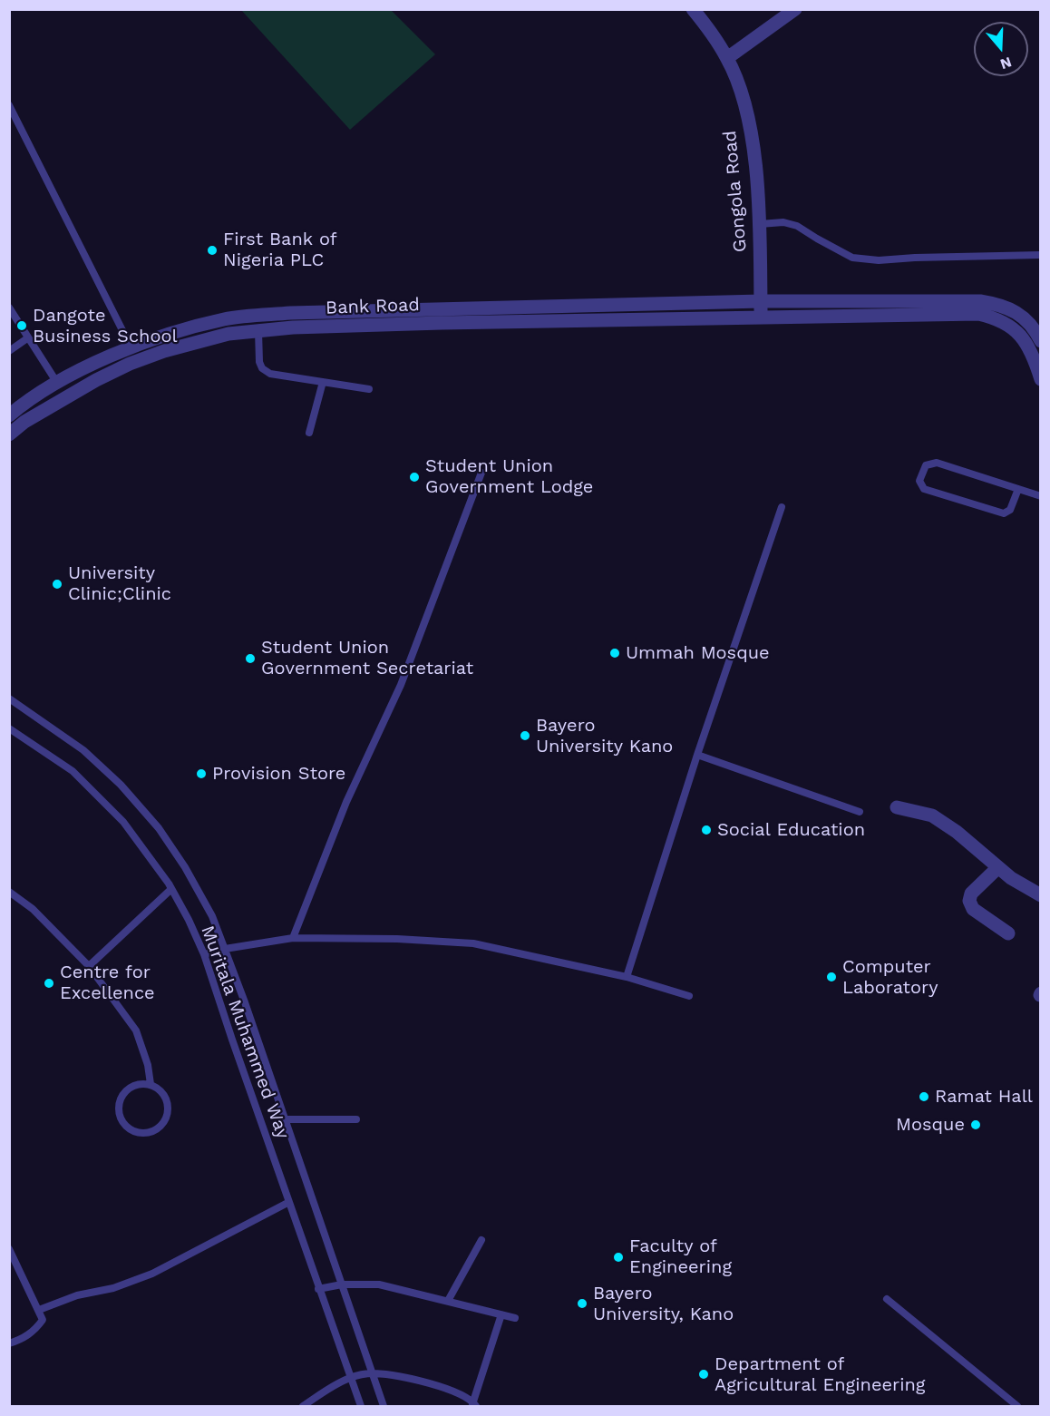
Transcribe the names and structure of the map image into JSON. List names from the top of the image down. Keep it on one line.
{"streets":{"street":["Gongola Road","Bank Road"],"lane":["Muritala Muhammed Way"]},"crossings":[["Gongola Road","Bank Road"]],"places":["First Bank of Nigeria PLC","Dangote Business School","Student Union Government Lodge","University Clinic;Clinic","Ummah Mosque","Student Union Government Secretariat","Bayero University Kano","Provision Store","Social Education","Computer Laboratory","Centre for Excellence","Ramat Hall","Mosque","Faculty of Engineering","Bayero University, Kano","Department of Agricultural Engineering"],"north":"bottom"}
